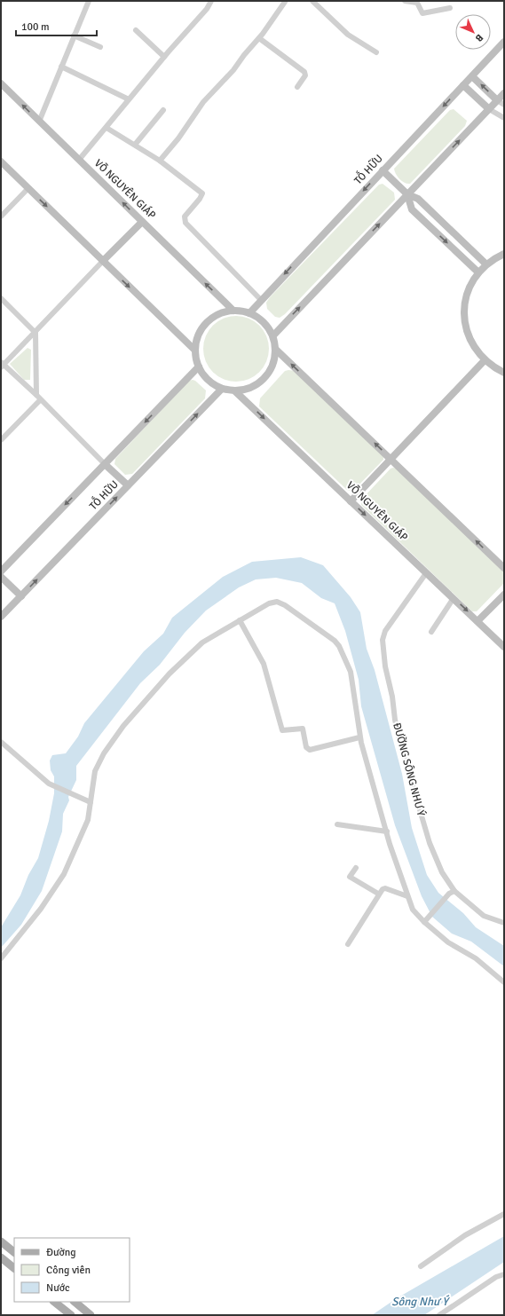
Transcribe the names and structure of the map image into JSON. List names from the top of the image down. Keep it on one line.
{"streets":{"street":["TỐ HỮU","VÕ NGUYÊN GIÁP","ĐƯỜNG SÔNG NHƯ Ý"]},"crossings":[["TỐ HỮU","VÕ NGUYÊN GIÁP"],["VÕ NGUYÊN GIÁP","ĐƯỜNG SÔNG NHƯ Ý"]],"water":["Sông Như Ý"],"legend":["Đường","Công viên","Nước"],"scale_bar":"100 m","north":"bottom right"}
